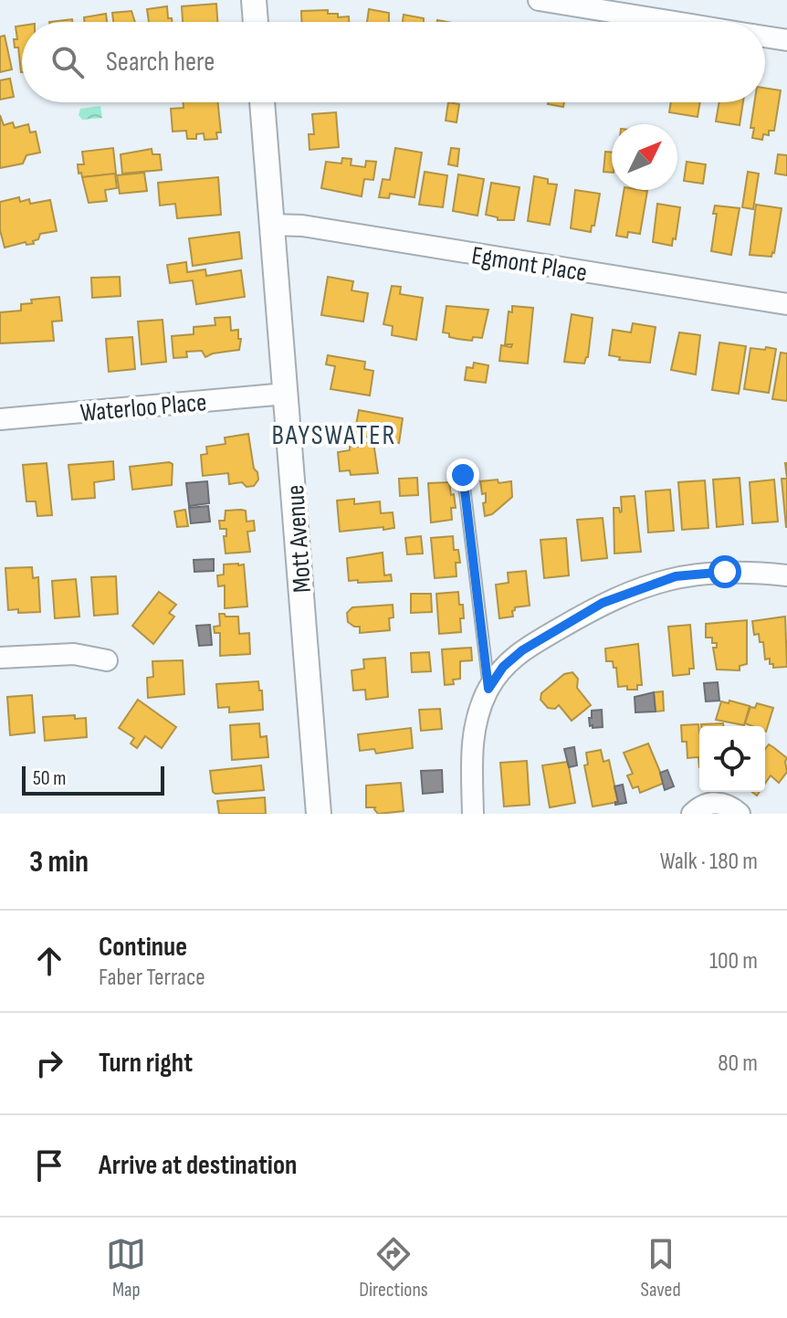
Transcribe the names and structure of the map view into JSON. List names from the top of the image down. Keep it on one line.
{"streets":{"street":["Egmont Place","Waterloo Place","Mott Avenue"]},"crossings":[["Egmont Place","Mott Avenue"],["Waterloo Place","Mott Avenue"]],"districts":["BAYSWATER"],"scale_bar":"50 m","north":"top right","page":{"search":"Search here","scale":"50 m","heading":["3 min","Walk · 180 m"],"list":[["Continue","Faber Terrace","100 m"],["Turn right","80 m"],"Arrive at destination"],"nav":["Map","Directions","Saved"]}}
